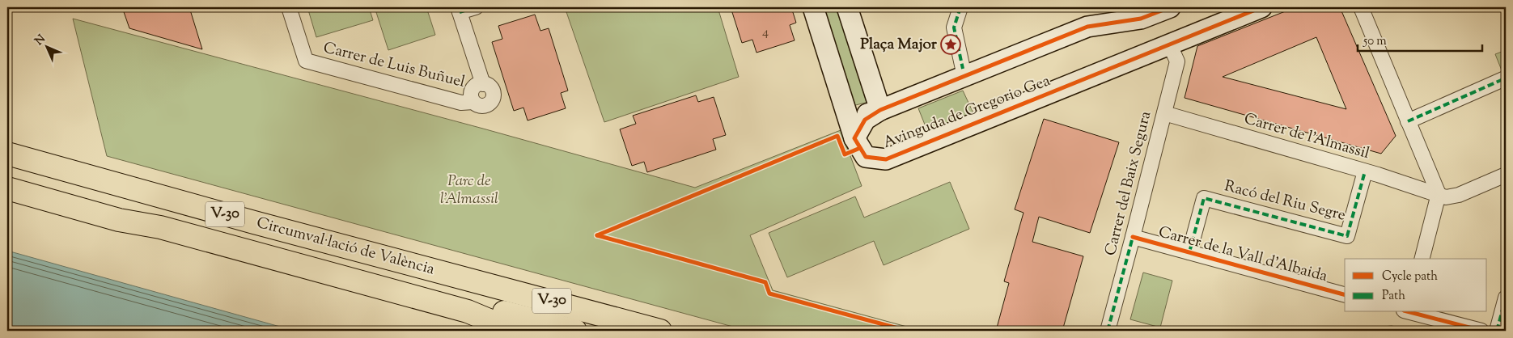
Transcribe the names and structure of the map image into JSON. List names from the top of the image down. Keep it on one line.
{"streets":{"highway":["V-30","Circumval·lació de València"],"street":["Carrer de Luis Buñuel","Avinguda de Gregorio Gea","Carrer de l'Almassil","Carrer del Baix Segura","Racó del Riu Segre","Carrer de la Vall d'Albaida"]},"crossings":[["Avinguda de Gregorio Gea","Carrer del Baix Segura"],["Carrer de l'Almassil","Carrer del Baix Segura"],["Carrer de l'Almassil","Racó del Riu Segre"],["Carrer del Baix Segura","Carrer de la Vall d'Albaida"],["Racó del Riu Segre","Carrer de la Vall d'Albaida"]],"parks":["Parc de l'Almassil"],"places":{"place":["Plaça Major"]},"house_numbers":["4"],"legend":["Cycle path","Path"],"scale_bar":"50 m","north":"top left"}
